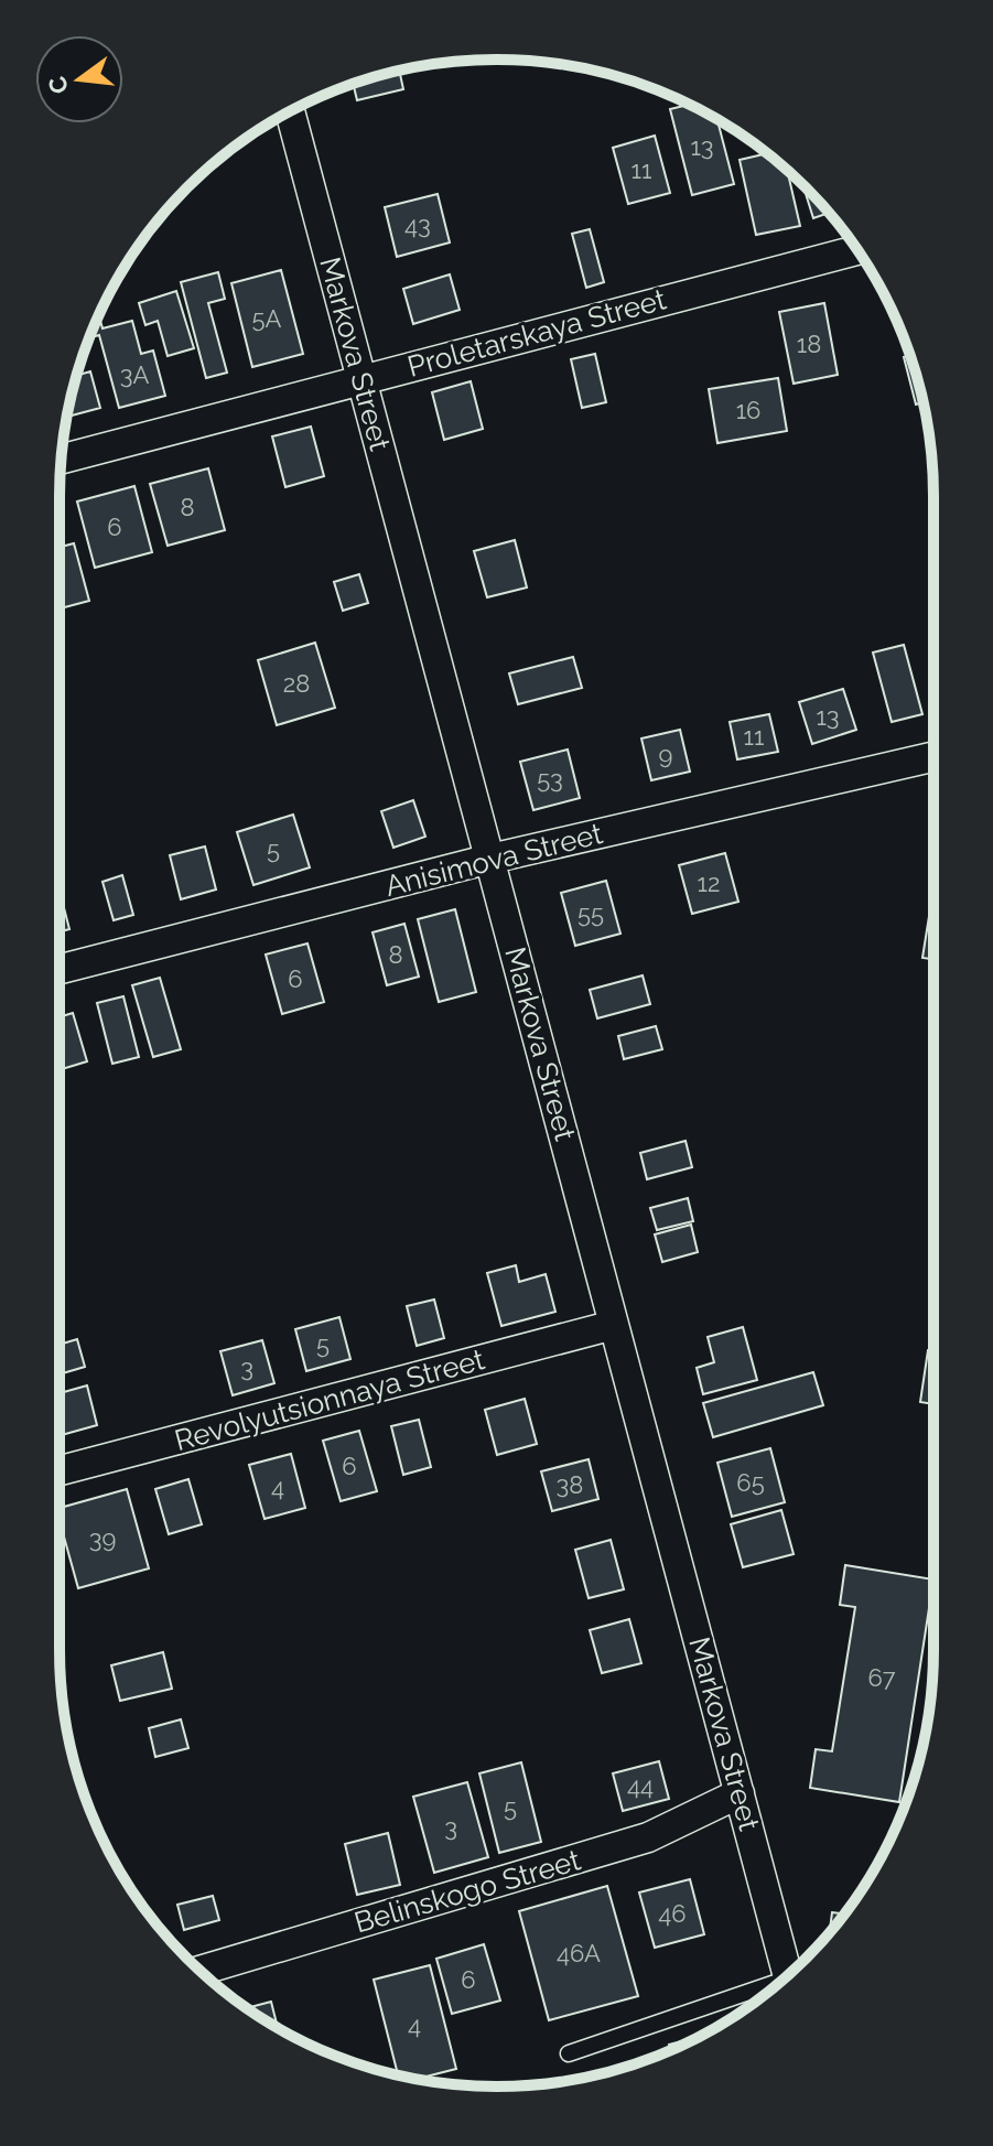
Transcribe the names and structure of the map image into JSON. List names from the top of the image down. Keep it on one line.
{"streets":{"street":["Proletarskaya Street","Markova Street","Anisimova Street","Revolyutsionnaya Street","Belinskogo Street"]},"crossings":[["Proletarskaya Street","Markova Street"],["Markova Street","Anisimova Street"],["Markova Street","Revolyutsionnaya Street"],["Markova Street","Belinskogo Street"]],"house_numbers":["13","11","43","5А","18","3А","16","8","6","28","13","11","9","53","5","12","55","8","6","5","3","6","65","38","4","39","67","44","5","3","46","46А","6","4"],"north":"left"}
